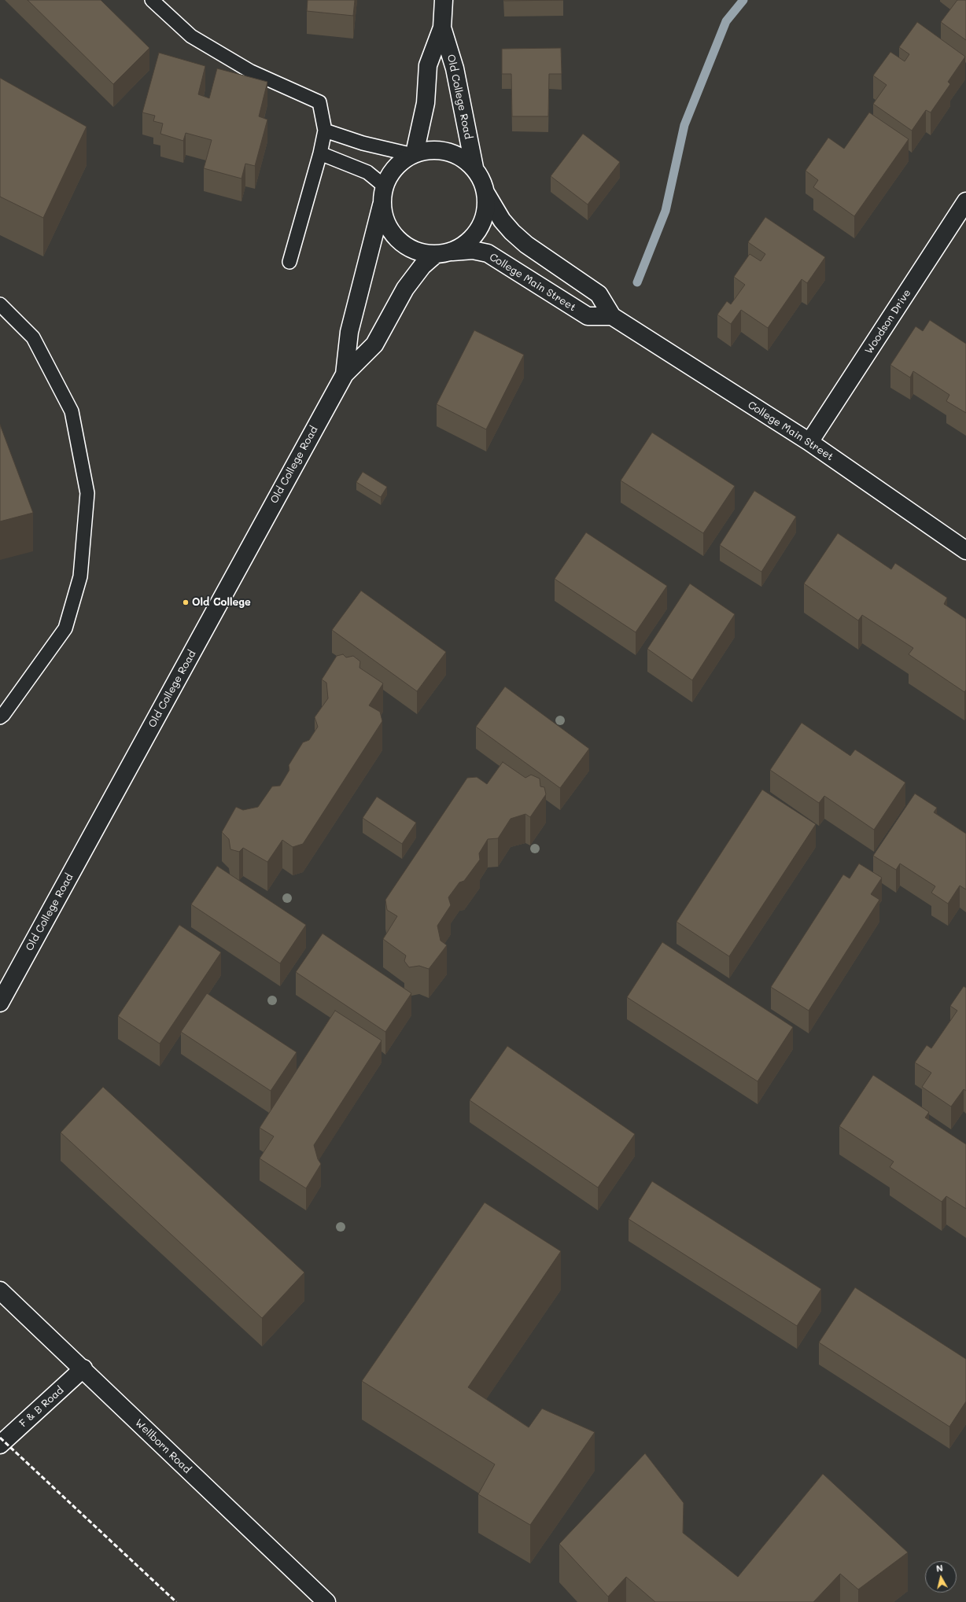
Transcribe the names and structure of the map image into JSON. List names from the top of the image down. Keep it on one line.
{"streets":{"street":["Old College Road","College Main Street","Woodson Drive","F & B Road","Wellborn Road"]},"crossings":[["Old College Road","College Main Street"],["College Main Street","Woodson Drive"],["F & B Road","Wellborn Road"]],"places":["Old College"],"north":"top"}
